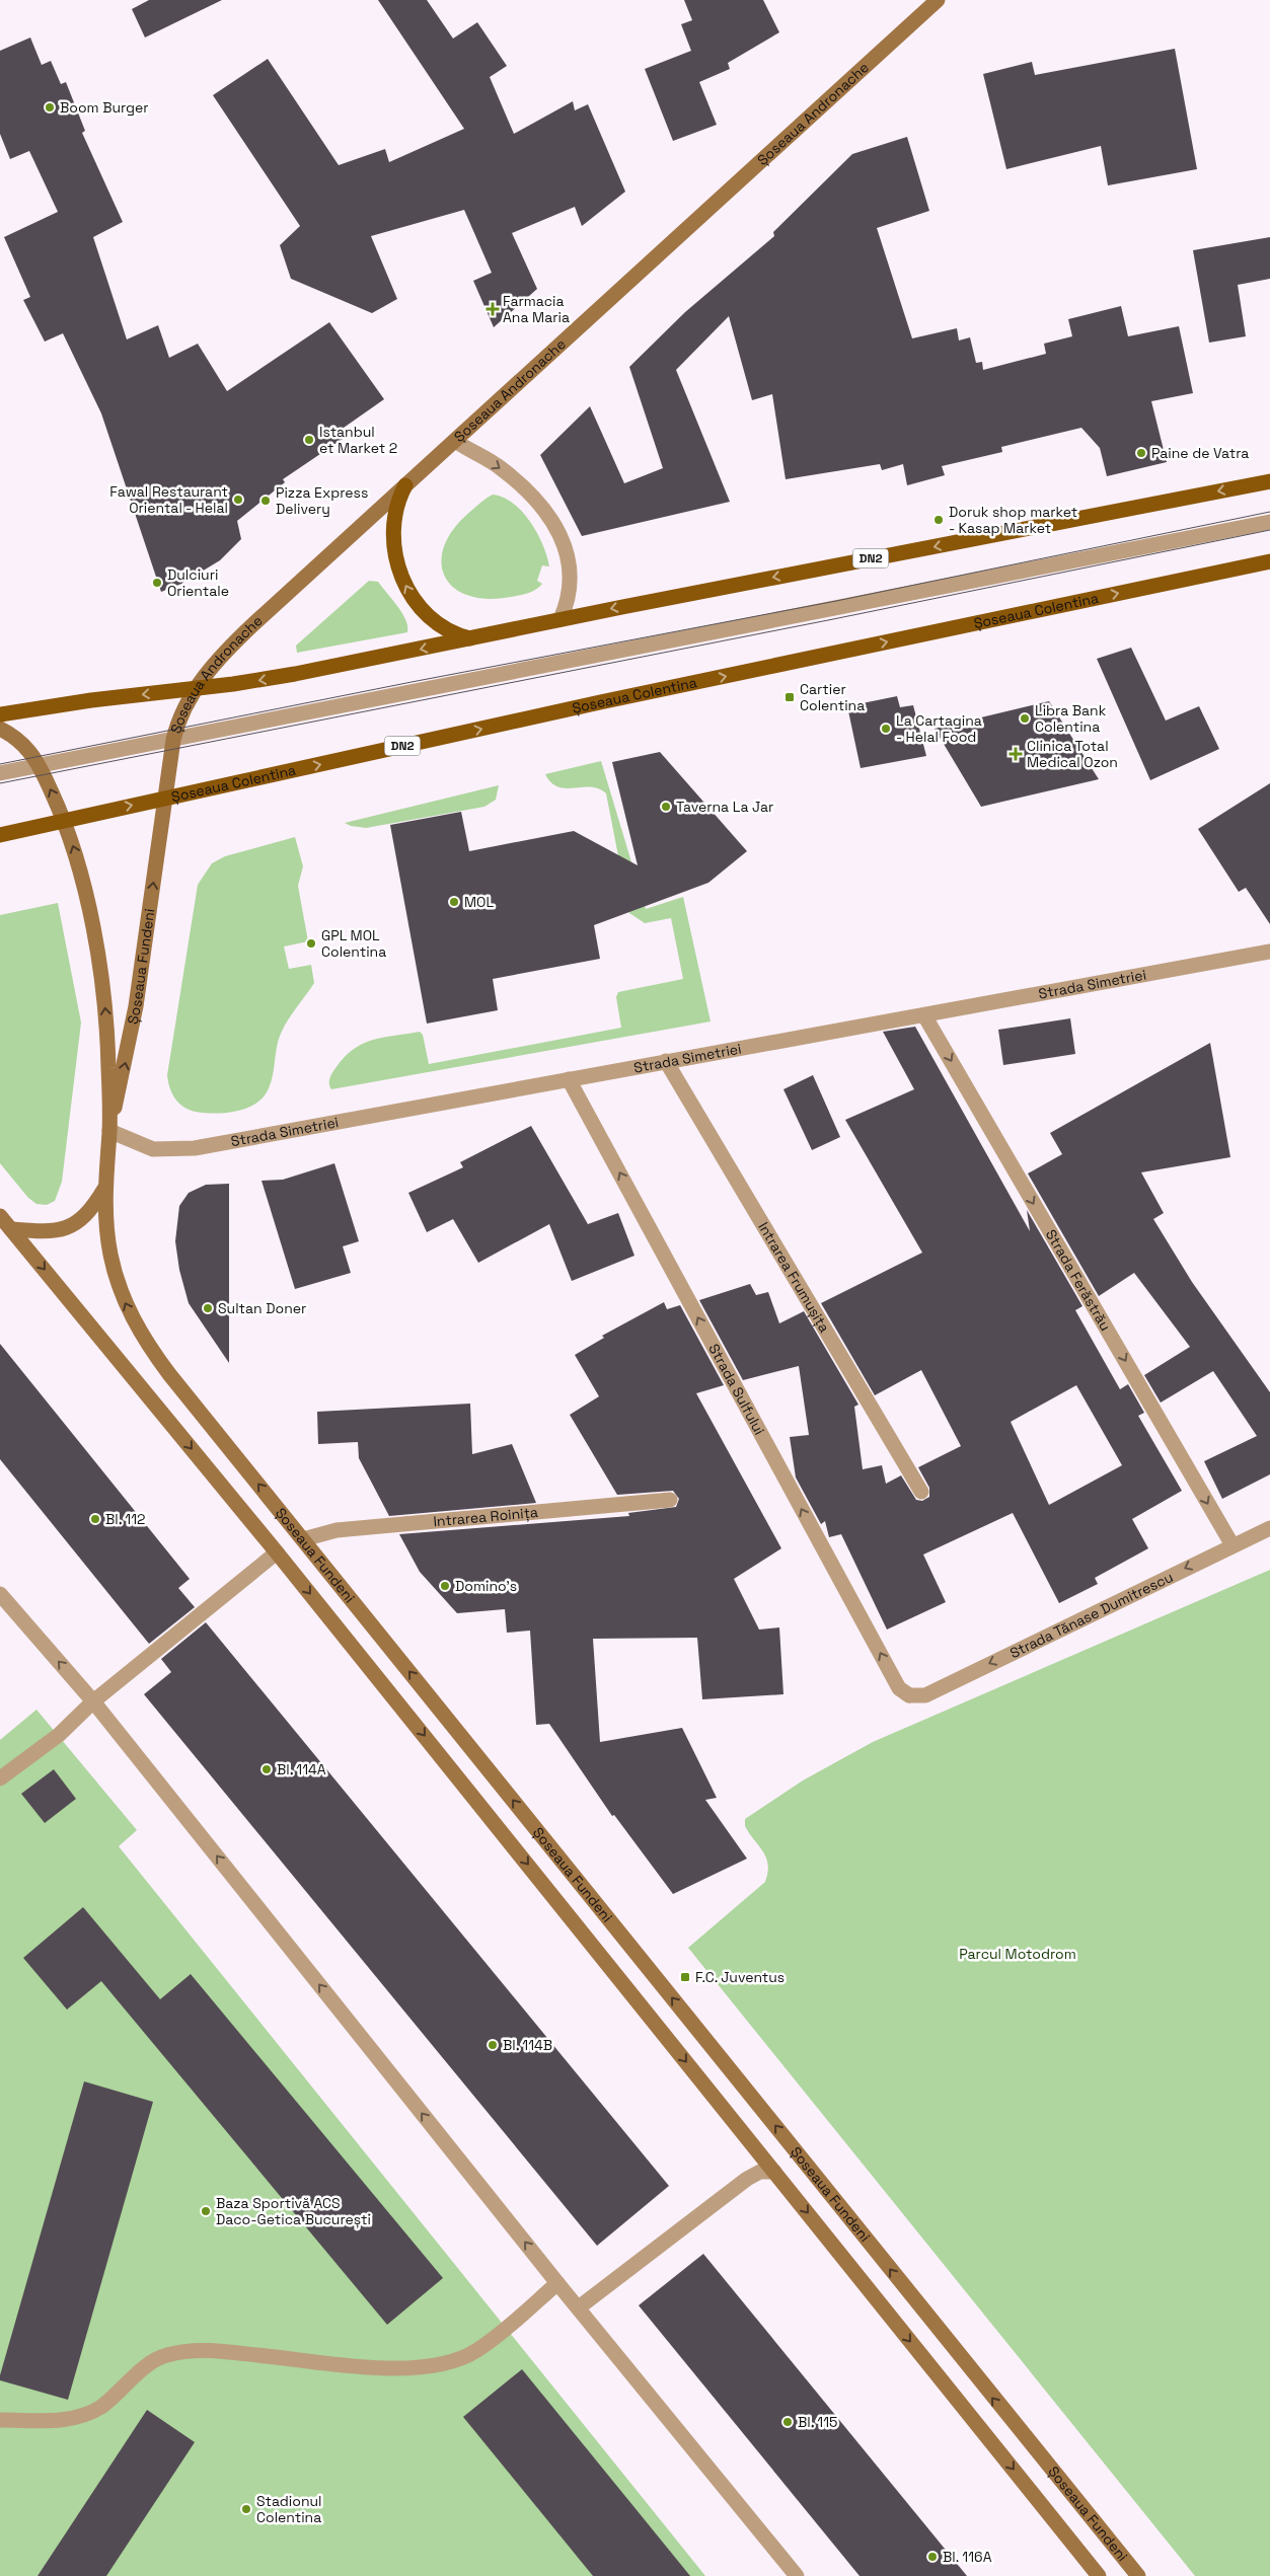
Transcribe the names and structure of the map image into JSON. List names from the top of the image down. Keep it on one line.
{"streets":{"main road":["Șoseaua Andronache","DN2","Șoseaua Colentina","Șoseaua Fundeni"],"street":["Strada Simetriei","Intrarea Frumușița","Strada Ferăstrău","Strada Sulfului","Intrarea Roinița","Strada Tănase Dumitrescu"]},"crossings":[["Șoseaua Andronache","DN2"],["Șoseaua Andronache","Șoseaua Colentina"],["Șoseaua Andronache","Șoseaua Fundeni"],["Șoseaua Colentina","Șoseaua Fundeni"],["Șoseaua Fundeni","Strada Simetriei"],["Șoseaua Fundeni","Intrarea Roinița"],["Strada Simetriei","Intrarea Frumușița"],["Strada Simetriei","Strada Ferăstrău"],["Strada Simetriei","Strada Sulfului"],["Strada Ferăstrău","Strada Tănase Dumitrescu"],["Strada Sulfului","Strada Tănase Dumitrescu"]],"one_way":["Strada Ferăstrău","Strada Sulfului","Strada Tănase Dumitrescu"],"parks":["Parcul Motodrom"],"places":{"other":["Boom Burger","Istanbul et Market 2","Paine de Vatra","Fawal Restaurant Oriental - Helal","Pizza Express Delivery","Doruk shop market - Kasap Market","Dulciuri Orientale","Libra Bank Colentina","La Cartagina - Helal Food","Taverna La Jar","MOL","GPL MOL Colentina","Sultan Doner","Bl. 112","Domino's","Bl. 114A","Bl. 114B","Baza Sportivă ACS Daco-Getica București","Bl. 115","Stadionul Colentina","Bl. 116A"],"health":["Farmacia Ana Maria","Clinica Total Medical Ozon"],"transit":["Cartier Colentina","F.C. Juventus"]}}
